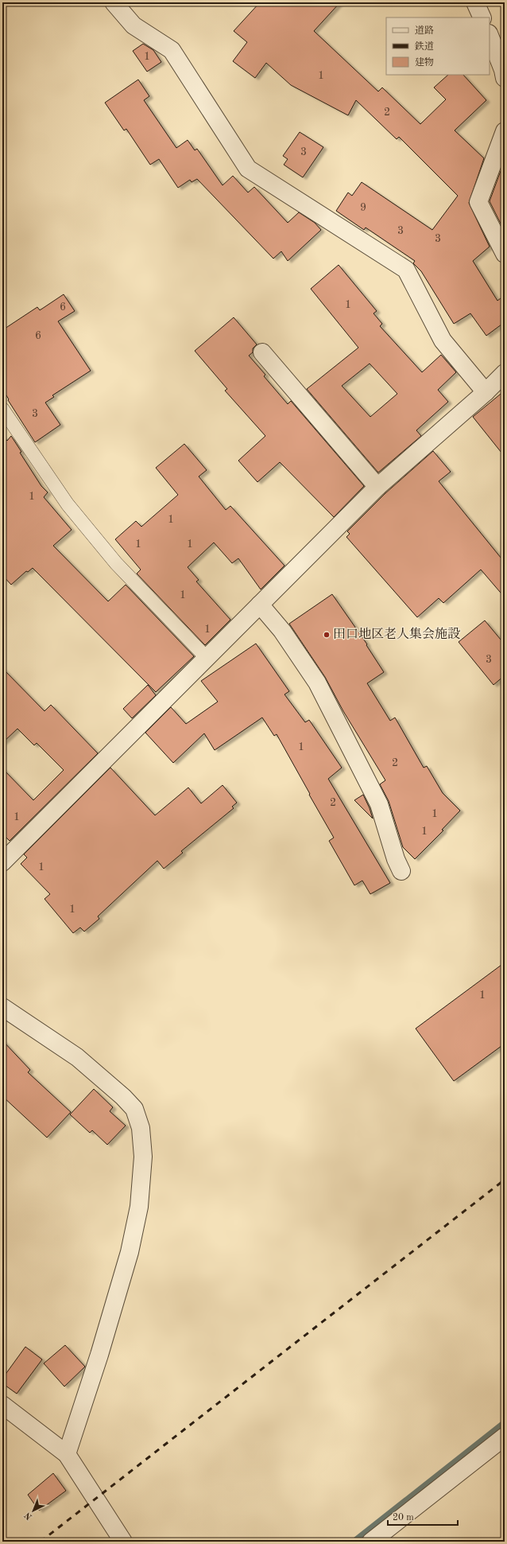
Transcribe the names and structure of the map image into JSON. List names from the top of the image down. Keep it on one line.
{"places":["田口地区老人集会施設"],"house_numbers":["1","1","2","3","9","3","3","1","6","6","3","1","1","1","1","1","1","3","1","2","2","1","1","1","1","1","1"],"legend":["道路","鉄道","建物"],"scale_bar":"20 m","north":"bottom left"}
